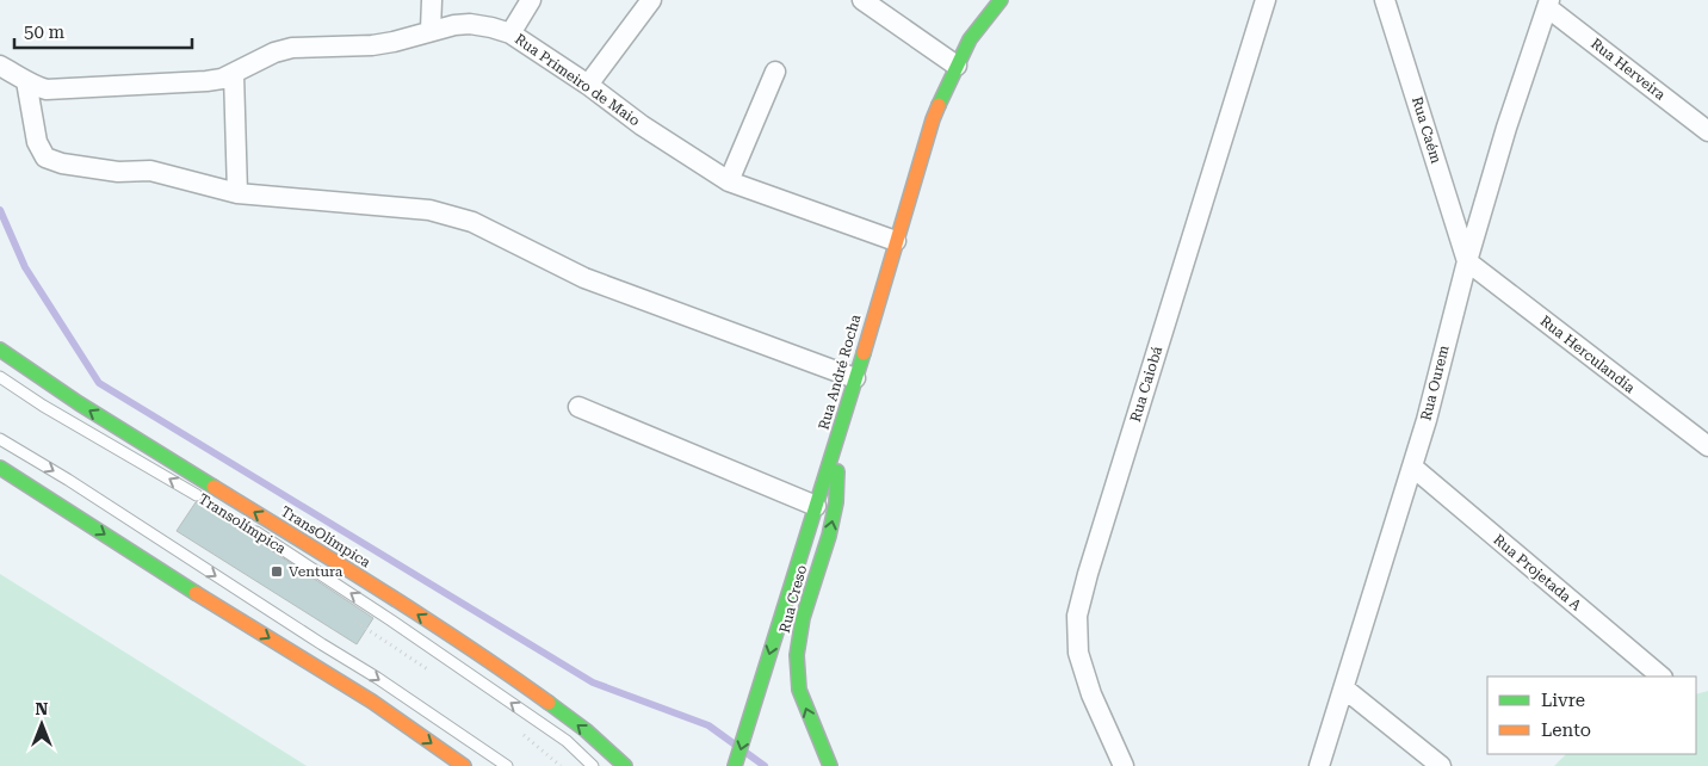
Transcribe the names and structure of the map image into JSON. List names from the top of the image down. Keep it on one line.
{"streets":{"main road":["Rua André Rocha","TransOlímpica","Rua Creso"],"street":["Rua Herveira","Rua Primeiro de Maio","Rua Caém","Rua Herculandia","Rua Ourem","Rua Caiobá","Rua Projetada A"],"lane":["Transolímpica"]},"crossings":[["Rua Herveira","Rua Ourem"],["Rua Primeiro de Maio","Rua André Rocha"],["Rua Caém","Rua Herculandia"],["Rua Caém","Rua Ourem"],["Rua Herculandia","Rua Ourem"],["Rua André Rocha","Rua Creso"],["Rua Ourem","Rua Projetada A"]],"one_way":["Rua Creso"],"places":{"transit":["Ventura"]},"legend":["Livre","Lento"],"scale_bar":"50 m","north":"top"}
